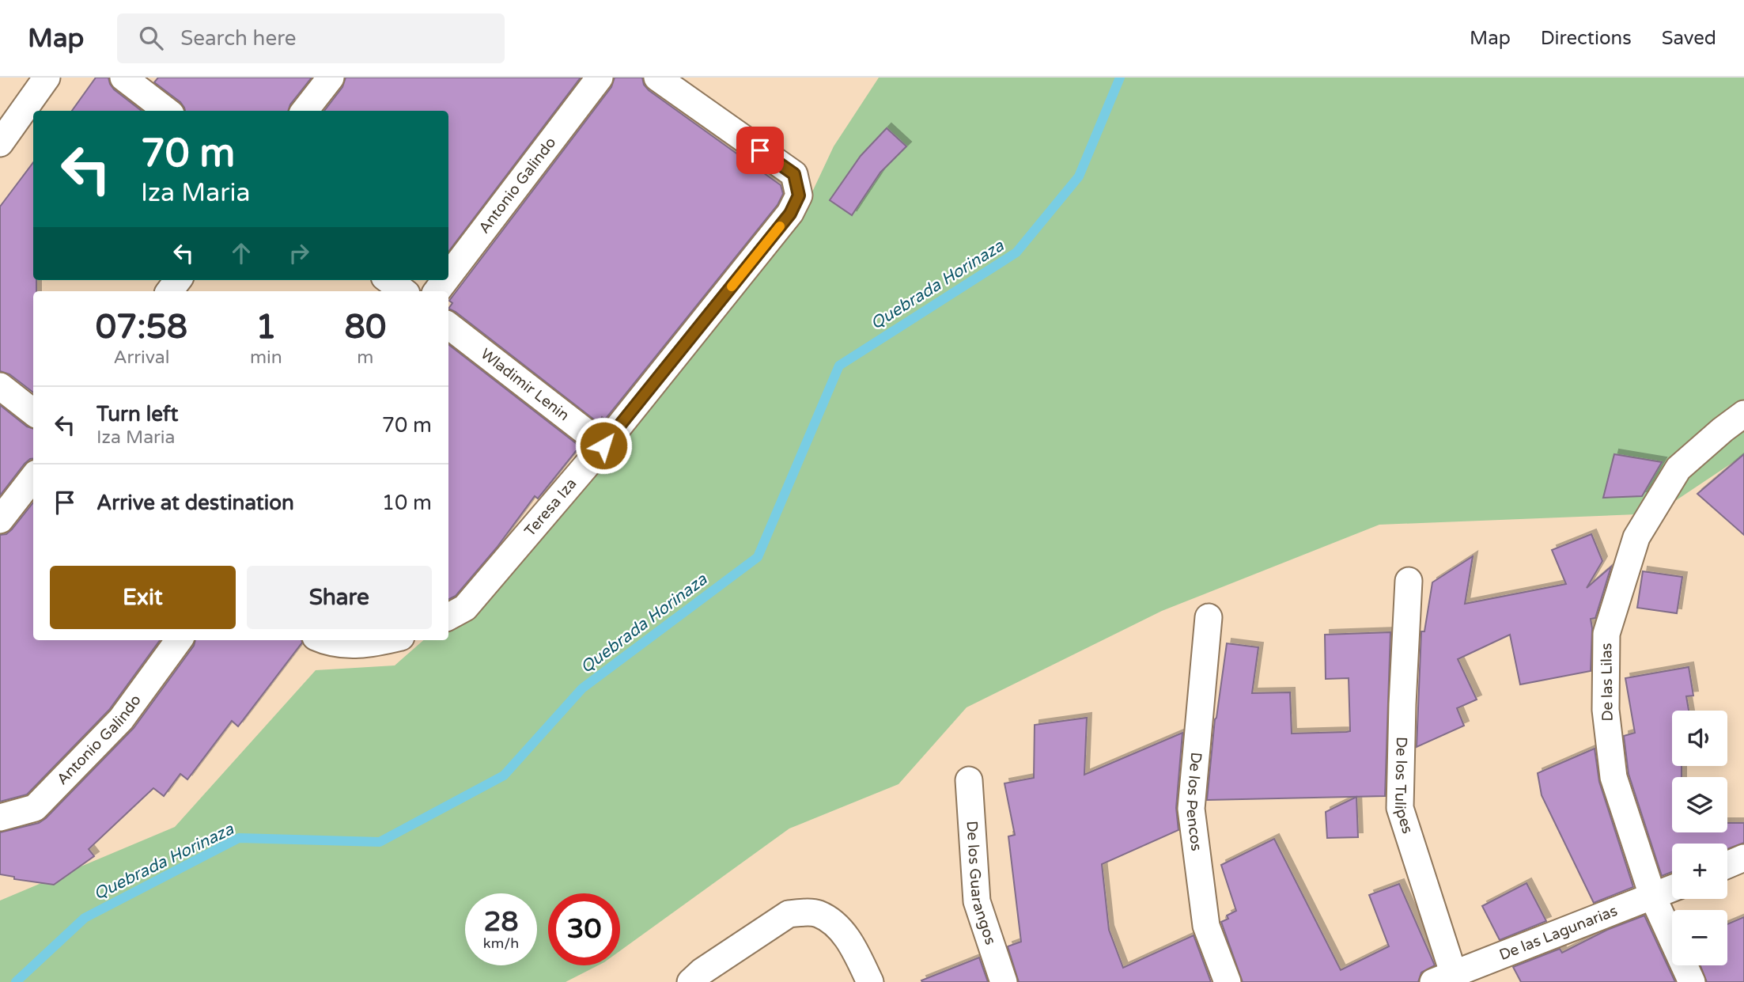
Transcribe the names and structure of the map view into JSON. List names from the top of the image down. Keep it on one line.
{"streets":{"street":["Antonio Galindo","Wladimir Lenin","Teresa Iza","De las Lilas","De los Tulipes","De los Pencos","De los Guarangos","De las Lagunarias"]},"crossings":[["Wladimir Lenin","Teresa Iza"],["De las Lilas","De las Lagunarias"],["De los Tulipes","De las Lagunarias"]],"water":["Quebrada Horinaza"],"page":{"header":"Map","search":"Search here","nav":["Map","Directions","Saved"],"turn":["70 m","Iza Maria"],"eta":["07:58","Arrival","1","min","80","m"],"list":[{"name":"Turn left","note":"Iza Maria","value":"70 m"},{"name":"Arrive at destination","value":"10 m"}],"buttons":["Exit","Share"],"map_buttons":["+","−"],"speed":"28 km/h","limit":"30"}}
